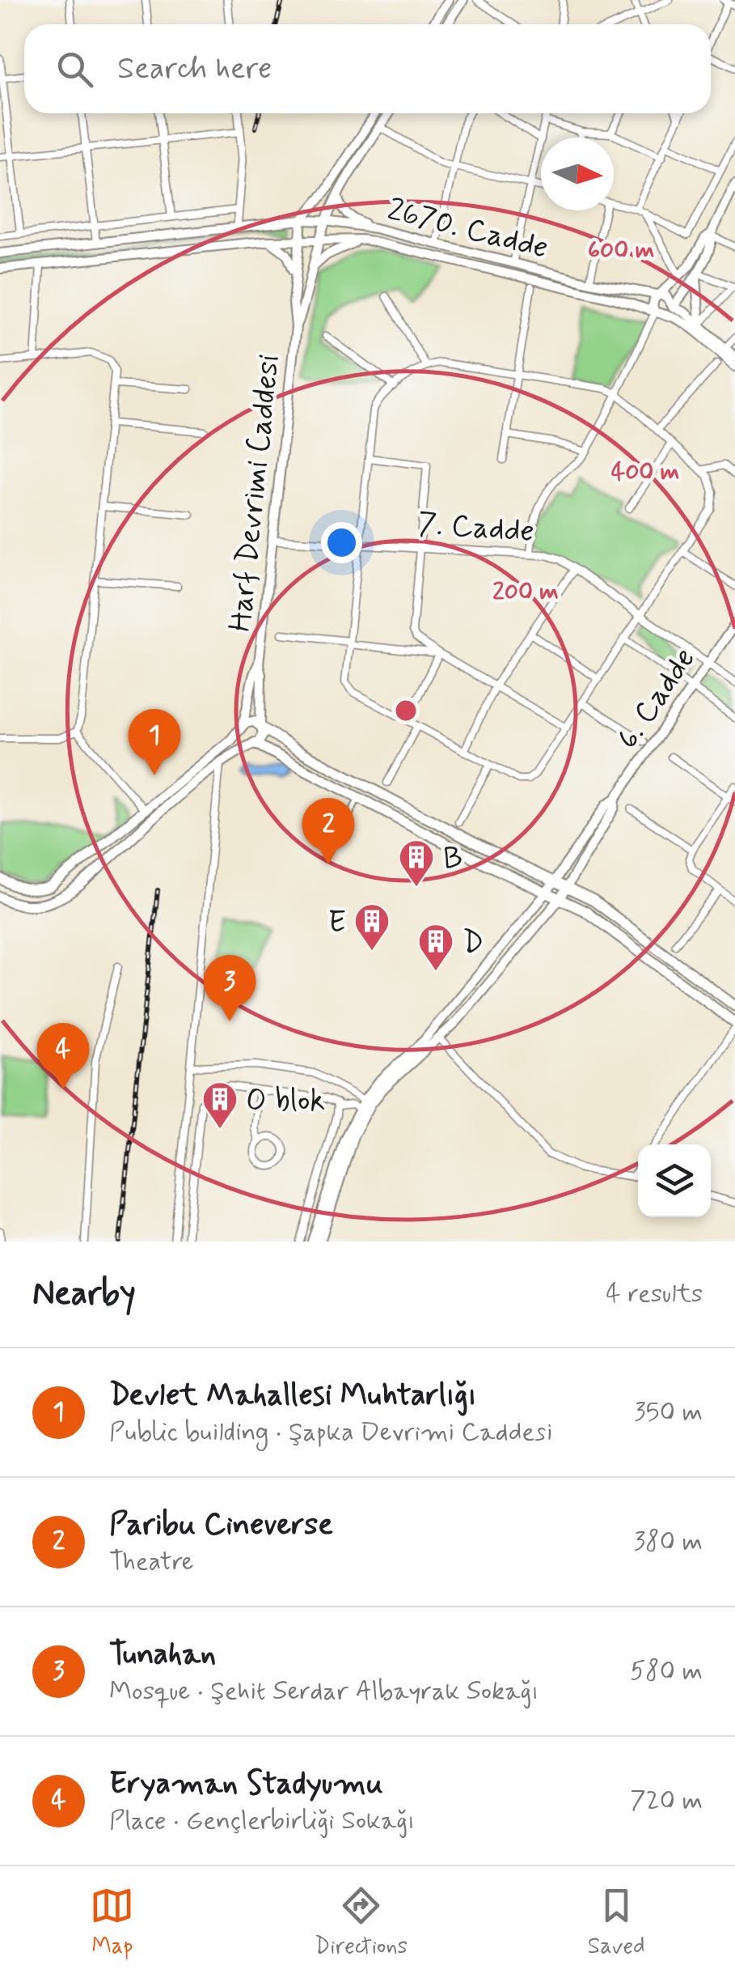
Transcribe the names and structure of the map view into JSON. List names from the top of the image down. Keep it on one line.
{"streets":{"main road":["2670. Cadde","Harf Devrimi Caddesi","6. Cadde"],"street":["7. Cadde"]},"crossings":[["2670. Cadde","Harf Devrimi Caddesi"],["Harf Devrimi Caddesi","7. Cadde"],["7. Cadde","6. Cadde"]],"places":{"building":["B","E","D","O blok"]},"north":"right","page":{"search":"Search here","pins":["1","2","3","4"],"heading":["Nearby","4 results"],"list":[{"mark":"1","name":"Devlet Mahallesi Muhtarlığı","note":"Public building · Şapka Devrimi Caddesi","value":"350 m"},{"mark":"2","name":"Paribu Cineverse","note":"Theatre","value":"380 m"},{"mark":"3","name":"Tunahan","note":"Mosque · Şehit Serdar Albayrak Sokağı","value":"580 m"},{"mark":"4","name":"Eryaman Stadyumu","note":"Place · Gençlerbirliği Sokağı","value":"720 m"}],"nav":["Map","Directions","Saved"]},"rings":["600 m","400 m","200 m"]}
